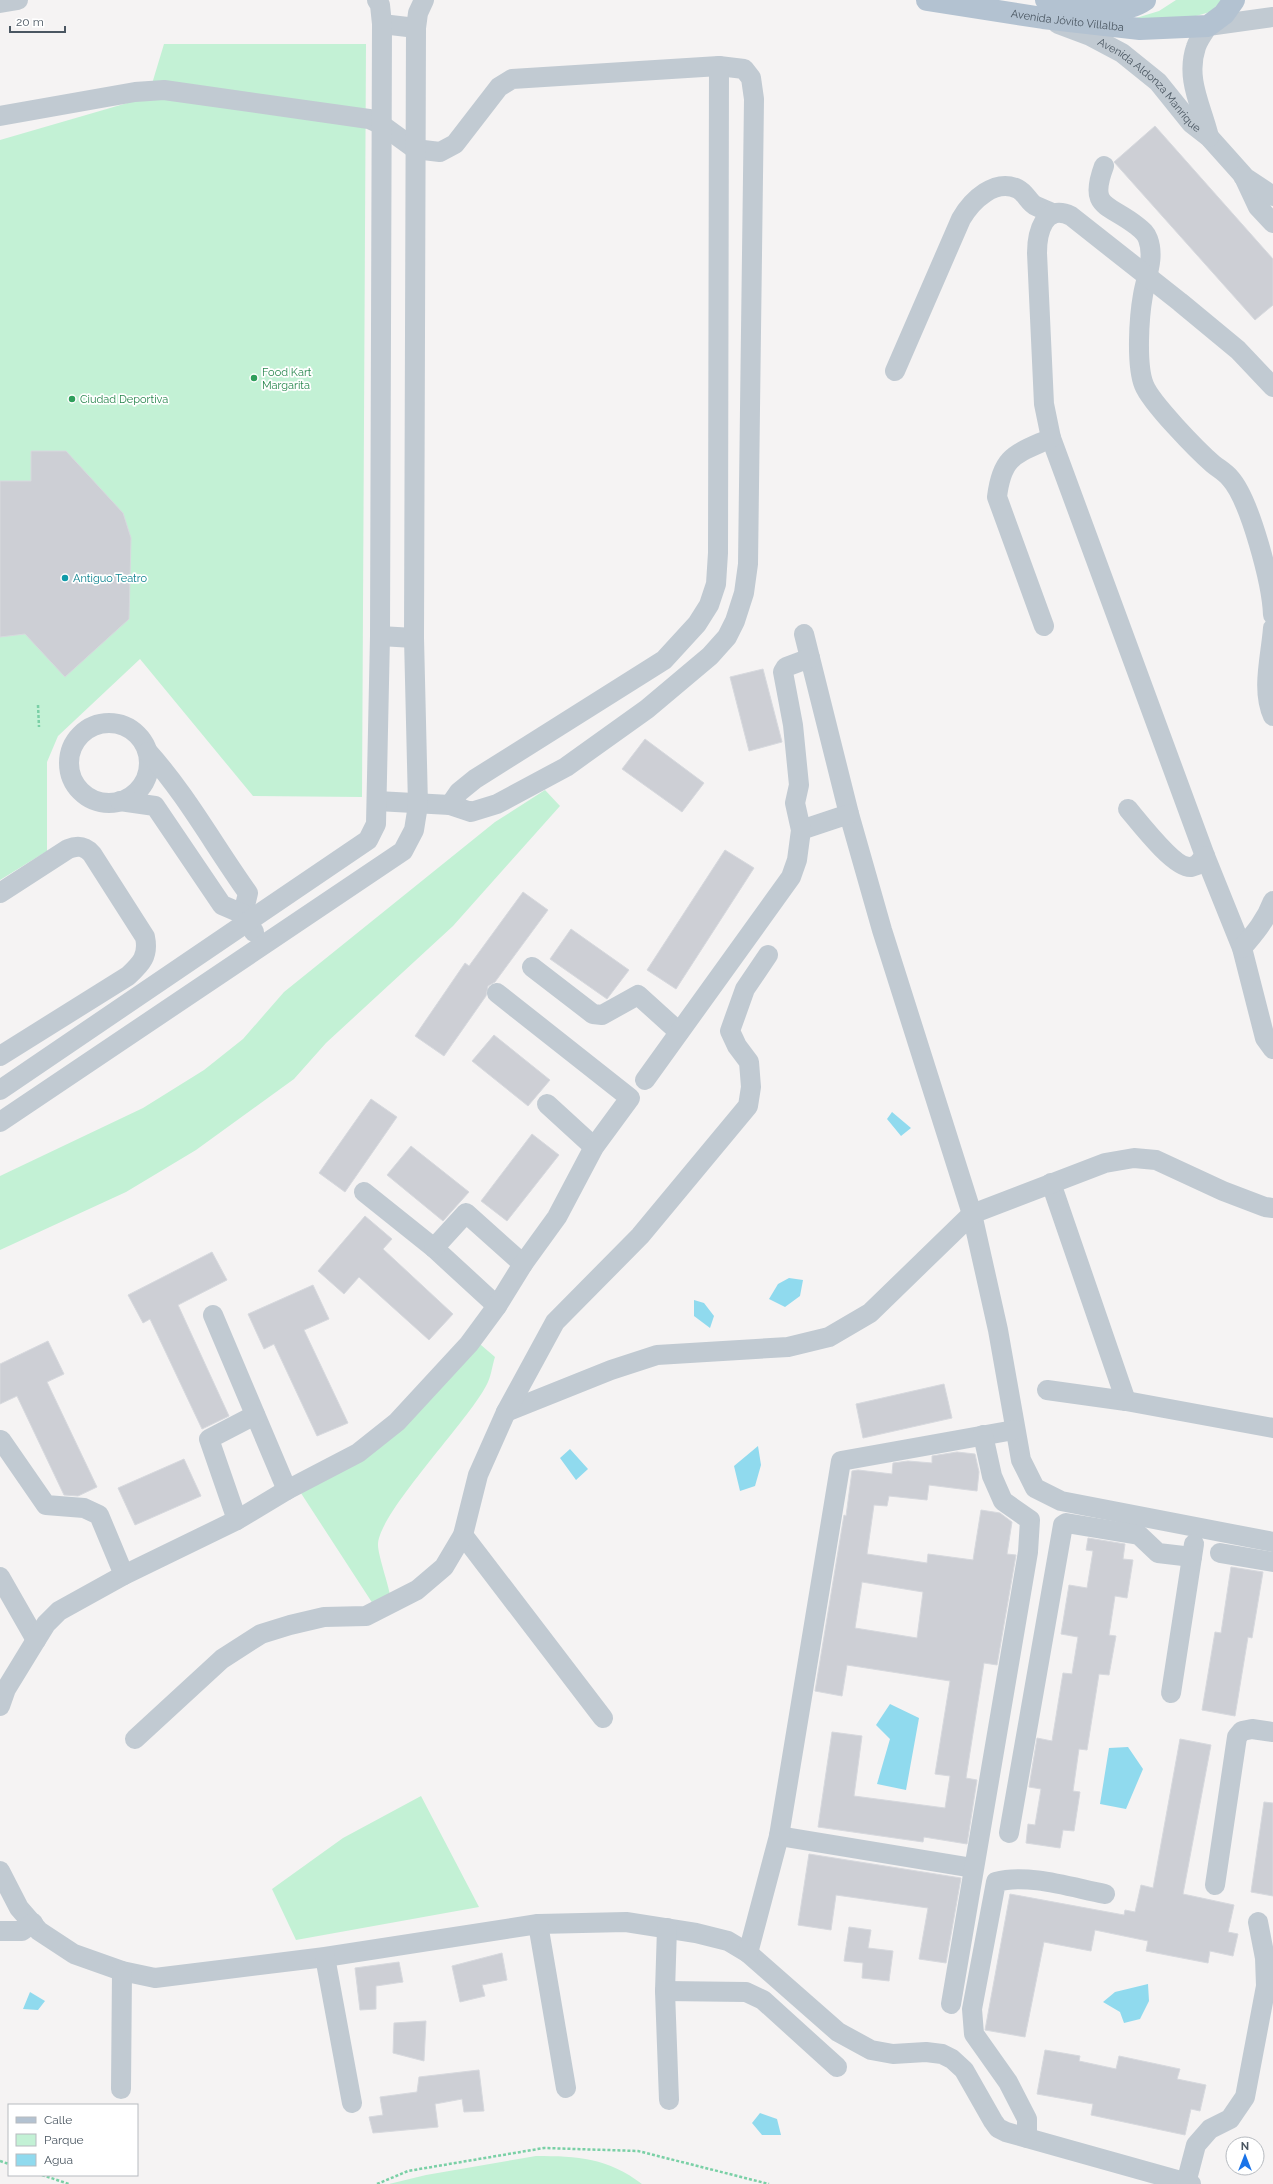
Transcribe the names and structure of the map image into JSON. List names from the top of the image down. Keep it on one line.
{"streets":{"main road":["Avenida Jóvito Villalba"],"street":["Avenida Aldonza Manrique"]},"crossings":[["Avenida Jóvito Villalba","Avenida Aldonza Manrique"]],"places":["Food Kart Margarita","Ciudad Deportiva","Antiguo Teatro"],"legend":["Calle","Parque","Agua"],"scale_bar":"20 m","north":"top"}
